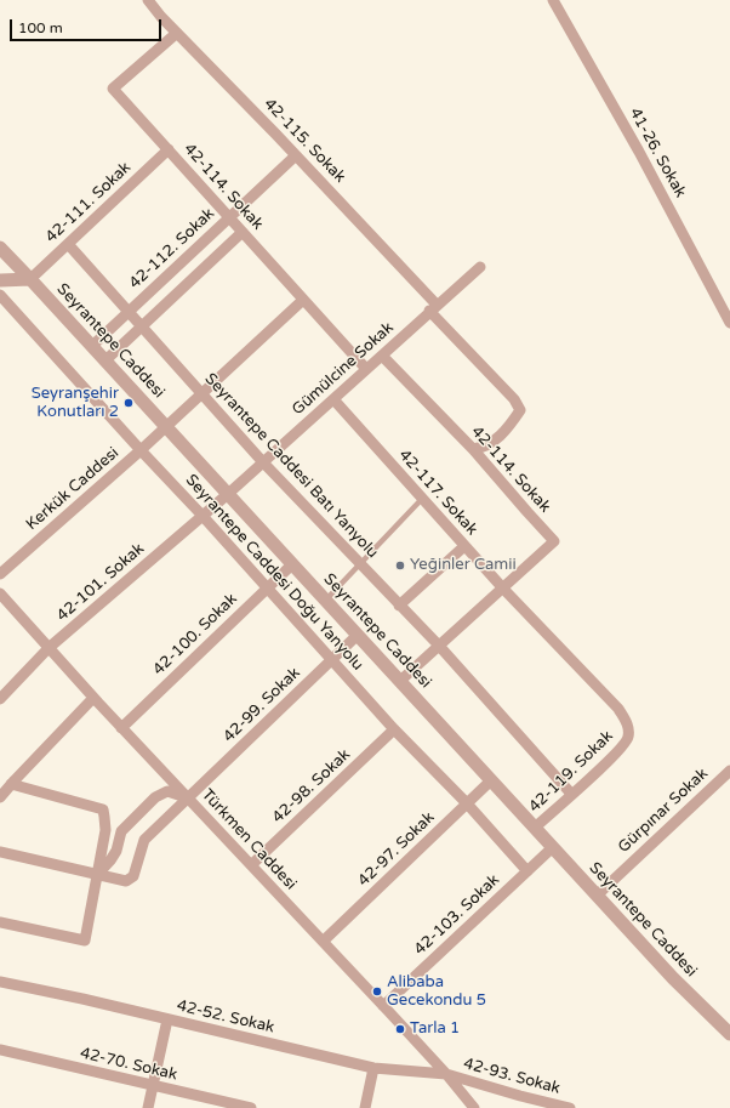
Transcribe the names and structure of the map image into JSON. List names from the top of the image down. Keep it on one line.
{"streets":{"street":["42-115. Sokak","41-26. Sokak","42-114. Sokak","42-111. Sokak","42-112. Sokak","Seyrantepe Caddesi","Gümülcine Sokak","Seyrantepe Caddesi Batı Yanyolu","Kerkük Caddesi","42-117. Sokak","Seyrantepe Caddesi Doğu Yanyolu","42-101. Sokak","42-100. Sokak","42-99. Sokak","42-119. Sokak","42-98. Sokak","Gürpınar Sokak","Türkmen Caddesi","42-97. Sokak","42-103. Sokak","42-52. Sokak","42-70. Sokak","42-93. Sokak"]},"crossings":[["42-115. Sokak","42-114. Sokak"],["42-115. Sokak","42-112. Sokak"],["42-115. Sokak","Gümülcine Sokak"],["42-114. Sokak","42-111. Sokak"],["42-114. Sokak","42-112. Sokak"],["42-114. Sokak","Gümülcine Sokak"],["42-114. Sokak","Kerkük Caddesi"],["42-114. Sokak","42-117. Sokak"],["42-111. Sokak","Seyrantepe Caddesi"],["42-111. Sokak","Seyrantepe Caddesi Batı Yanyolu"],["42-112. Sokak","Seyrantepe Caddesi"],["42-112. Sokak","Seyrantepe Caddesi Batı Yanyolu"],["Seyrantepe Caddesi","Gümülcine Sokak"],["Seyrantepe Caddesi","Kerkük Caddesi"],["Seyrantepe Caddesi","42-101. Sokak"],["Seyrantepe Caddesi","42-100. Sokak"],["Seyrantepe Caddesi","42-99. Sokak"],["Seyrantepe Caddesi","42-119. Sokak"],["Seyrantepe Caddesi","Gürpınar Sokak"],["Seyrantepe Caddesi","42-97. Sokak"],["Seyrantepe Caddesi","42-103. Sokak"],["Gümülcine Sokak","Seyrantepe Caddesi Batı Yanyolu"],["Gümülcine Sokak","42-117. Sokak"],["Gümülcine Sokak","42-101. Sokak"],["Seyrantepe Caddesi Batı Yanyolu","Kerkük Caddesi"],["Seyrantepe Caddesi Batı Yanyolu","42-119. Sokak"],["Kerkük Caddesi","Seyrantepe Caddesi Doğu Yanyolu"],["42-117. Sokak","42-119. Sokak"],["Seyrantepe Caddesi Doğu Yanyolu","42-101. Sokak"],["Seyrantepe Caddesi Doğu Yanyolu","42-100. Sokak"],["Seyrantepe Caddesi Doğu Yanyolu","42-99. Sokak"],["Seyrantepe Caddesi Doğu Yanyolu","42-98. Sokak"],["Seyrantepe Caddesi Doğu Yanyolu","42-97. Sokak"],["Seyrantepe Caddesi Doğu Yanyolu","42-103. Sokak"],["42-101. Sokak","Türkmen Caddesi"],["42-100. Sokak","Türkmen Caddesi"],["42-99. Sokak","Türkmen Caddesi"],["42-98. Sokak","Türkmen Caddesi"],["Türkmen Caddesi","42-97. Sokak"],["Türkmen Caddesi","42-103. Sokak"],["Türkmen Caddesi","42-52. Sokak"],["Türkmen Caddesi","42-93. Sokak"],["42-52. Sokak","42-93. Sokak"]],"places":["Seyranşehir Konutları 2","Yeğinler Camii","Alibaba Gecekondu 5","Tarla 1"],"scale_bar":"100 m"}
